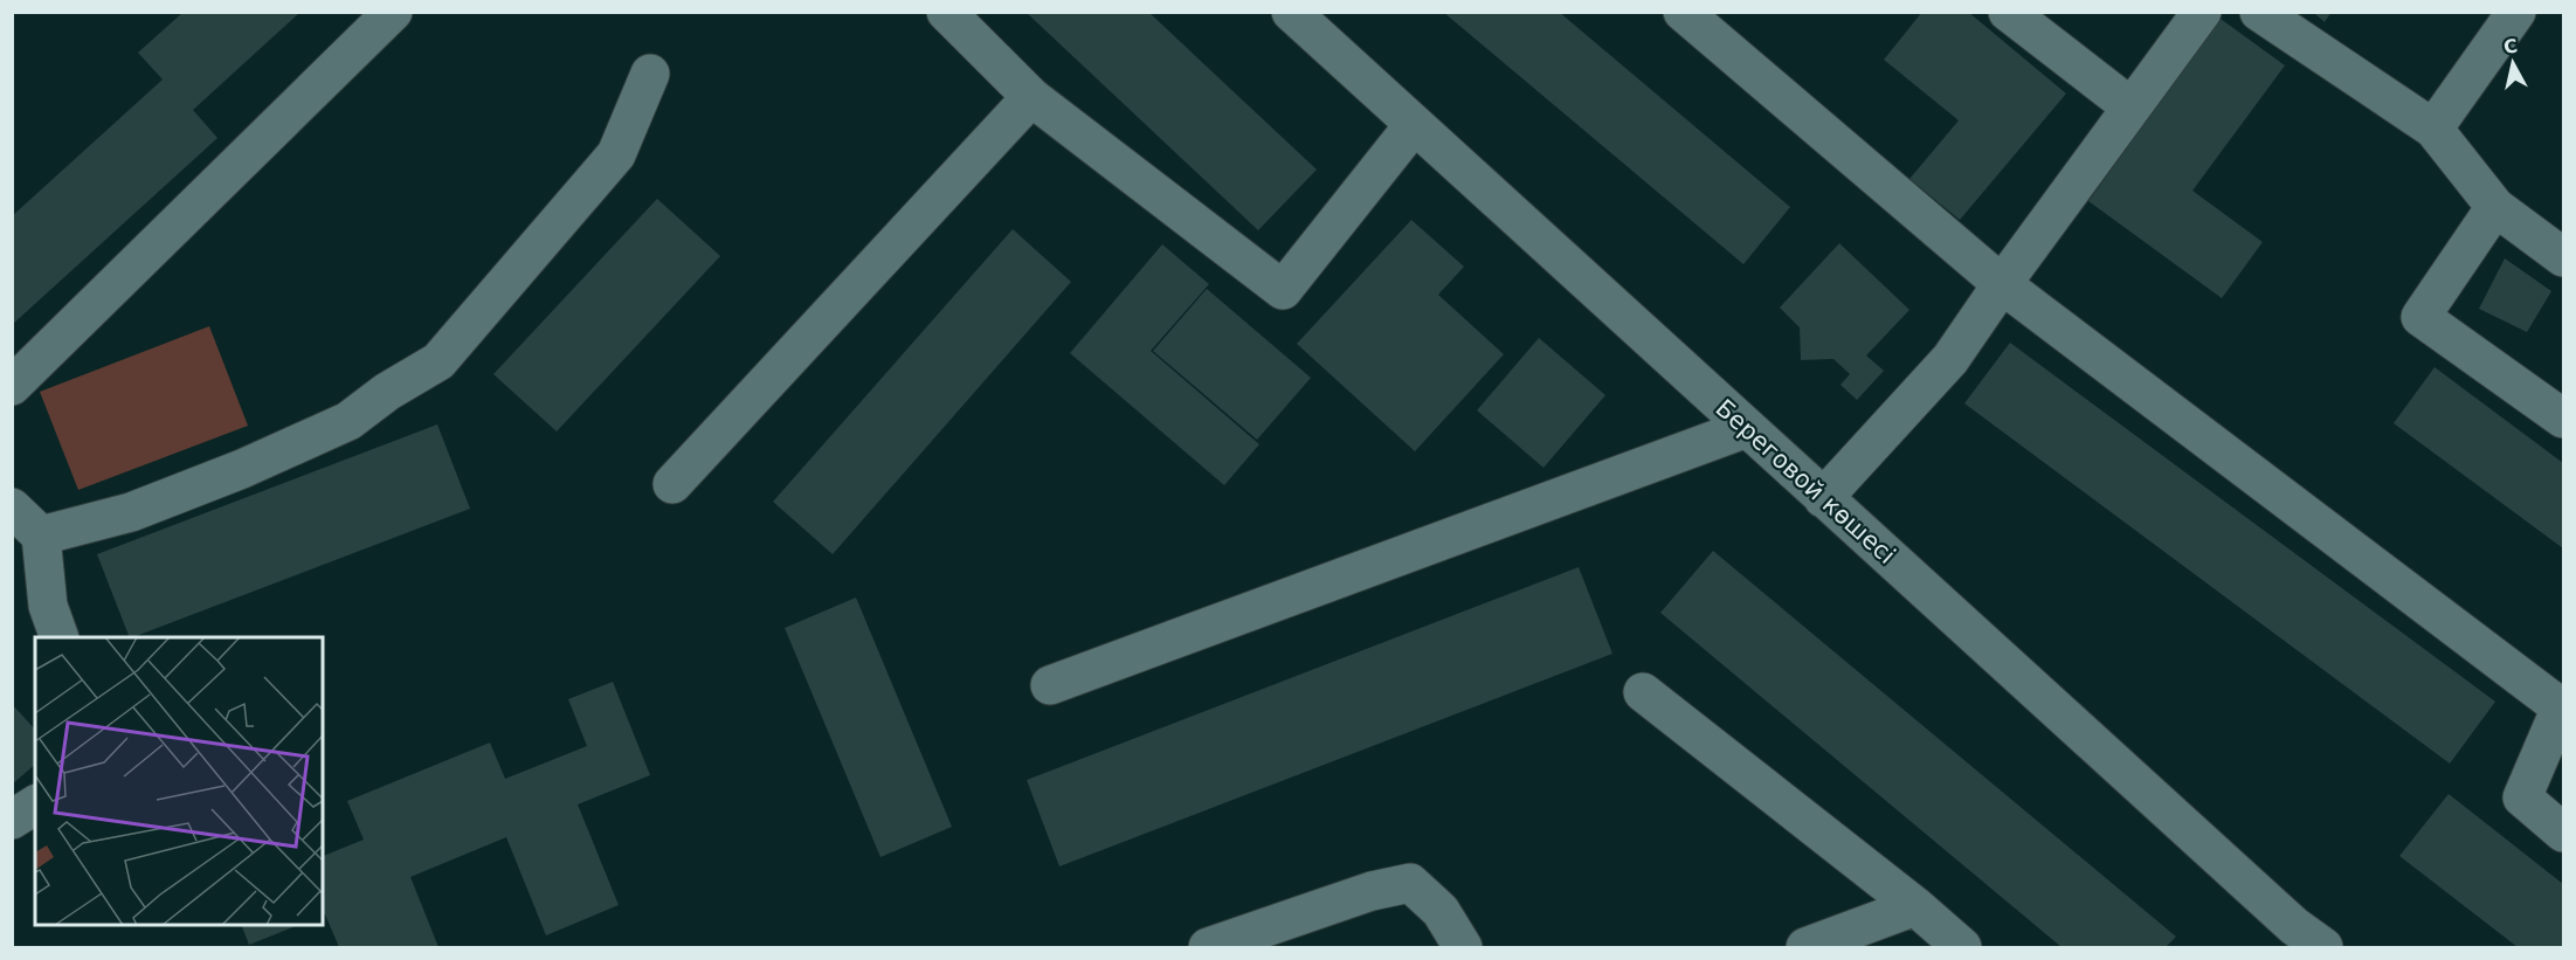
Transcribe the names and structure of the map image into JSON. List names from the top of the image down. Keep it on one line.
{"streets":{"street":["Береговой көшесі"]},"north":"top"}
